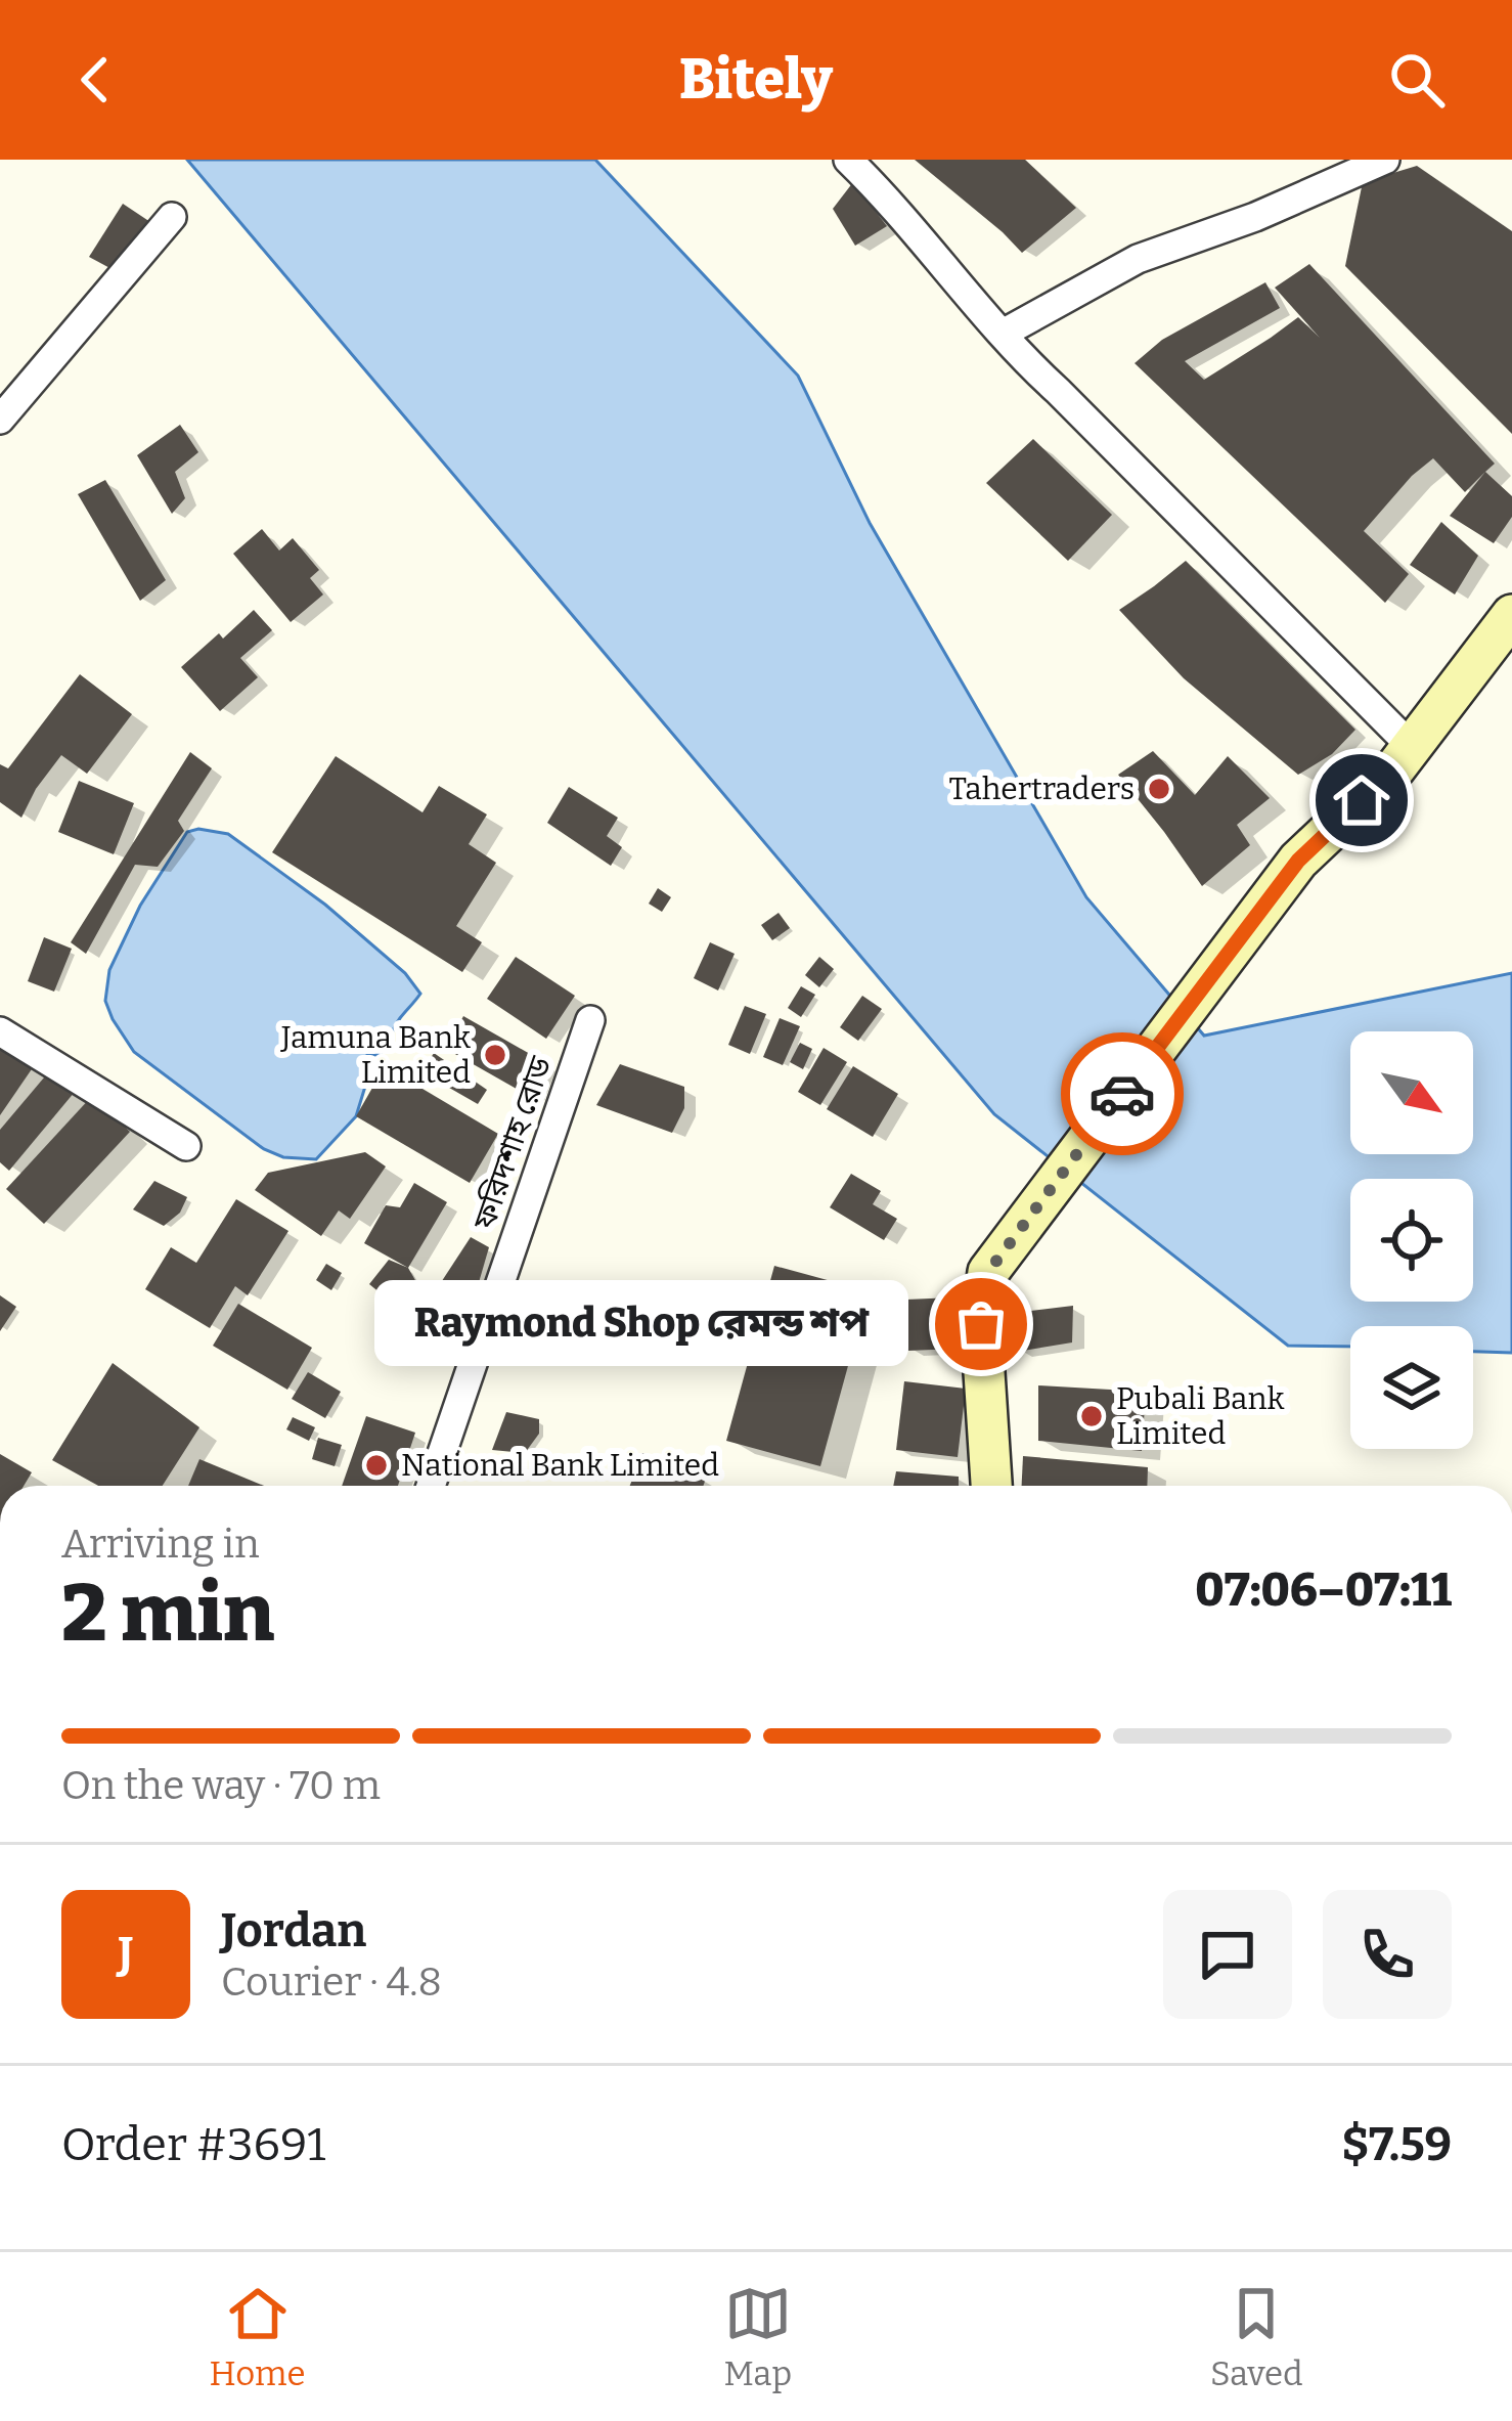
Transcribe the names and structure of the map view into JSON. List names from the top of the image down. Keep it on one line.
{"streets":{"street":["ফরিদশাহ রোড"]},"places":["Tahertraders","Jamuna Bank Limited","Raymond Shop রেমন্ড শপ","Pubali Bank Limited","National Bank Limited"],"north":"bottom right","page":{"header":"Bitely","bubble":"Raymond Shop রেমন্ড শপ","heading":["2 min","Arriving in","07:06–07:11"],"panel":["Jordan","Courier · 4.8","Order #3691","$7.59"],"bar":"On the way · 70 m","round":"J","tabs":["Home","Map","Saved"]}}
